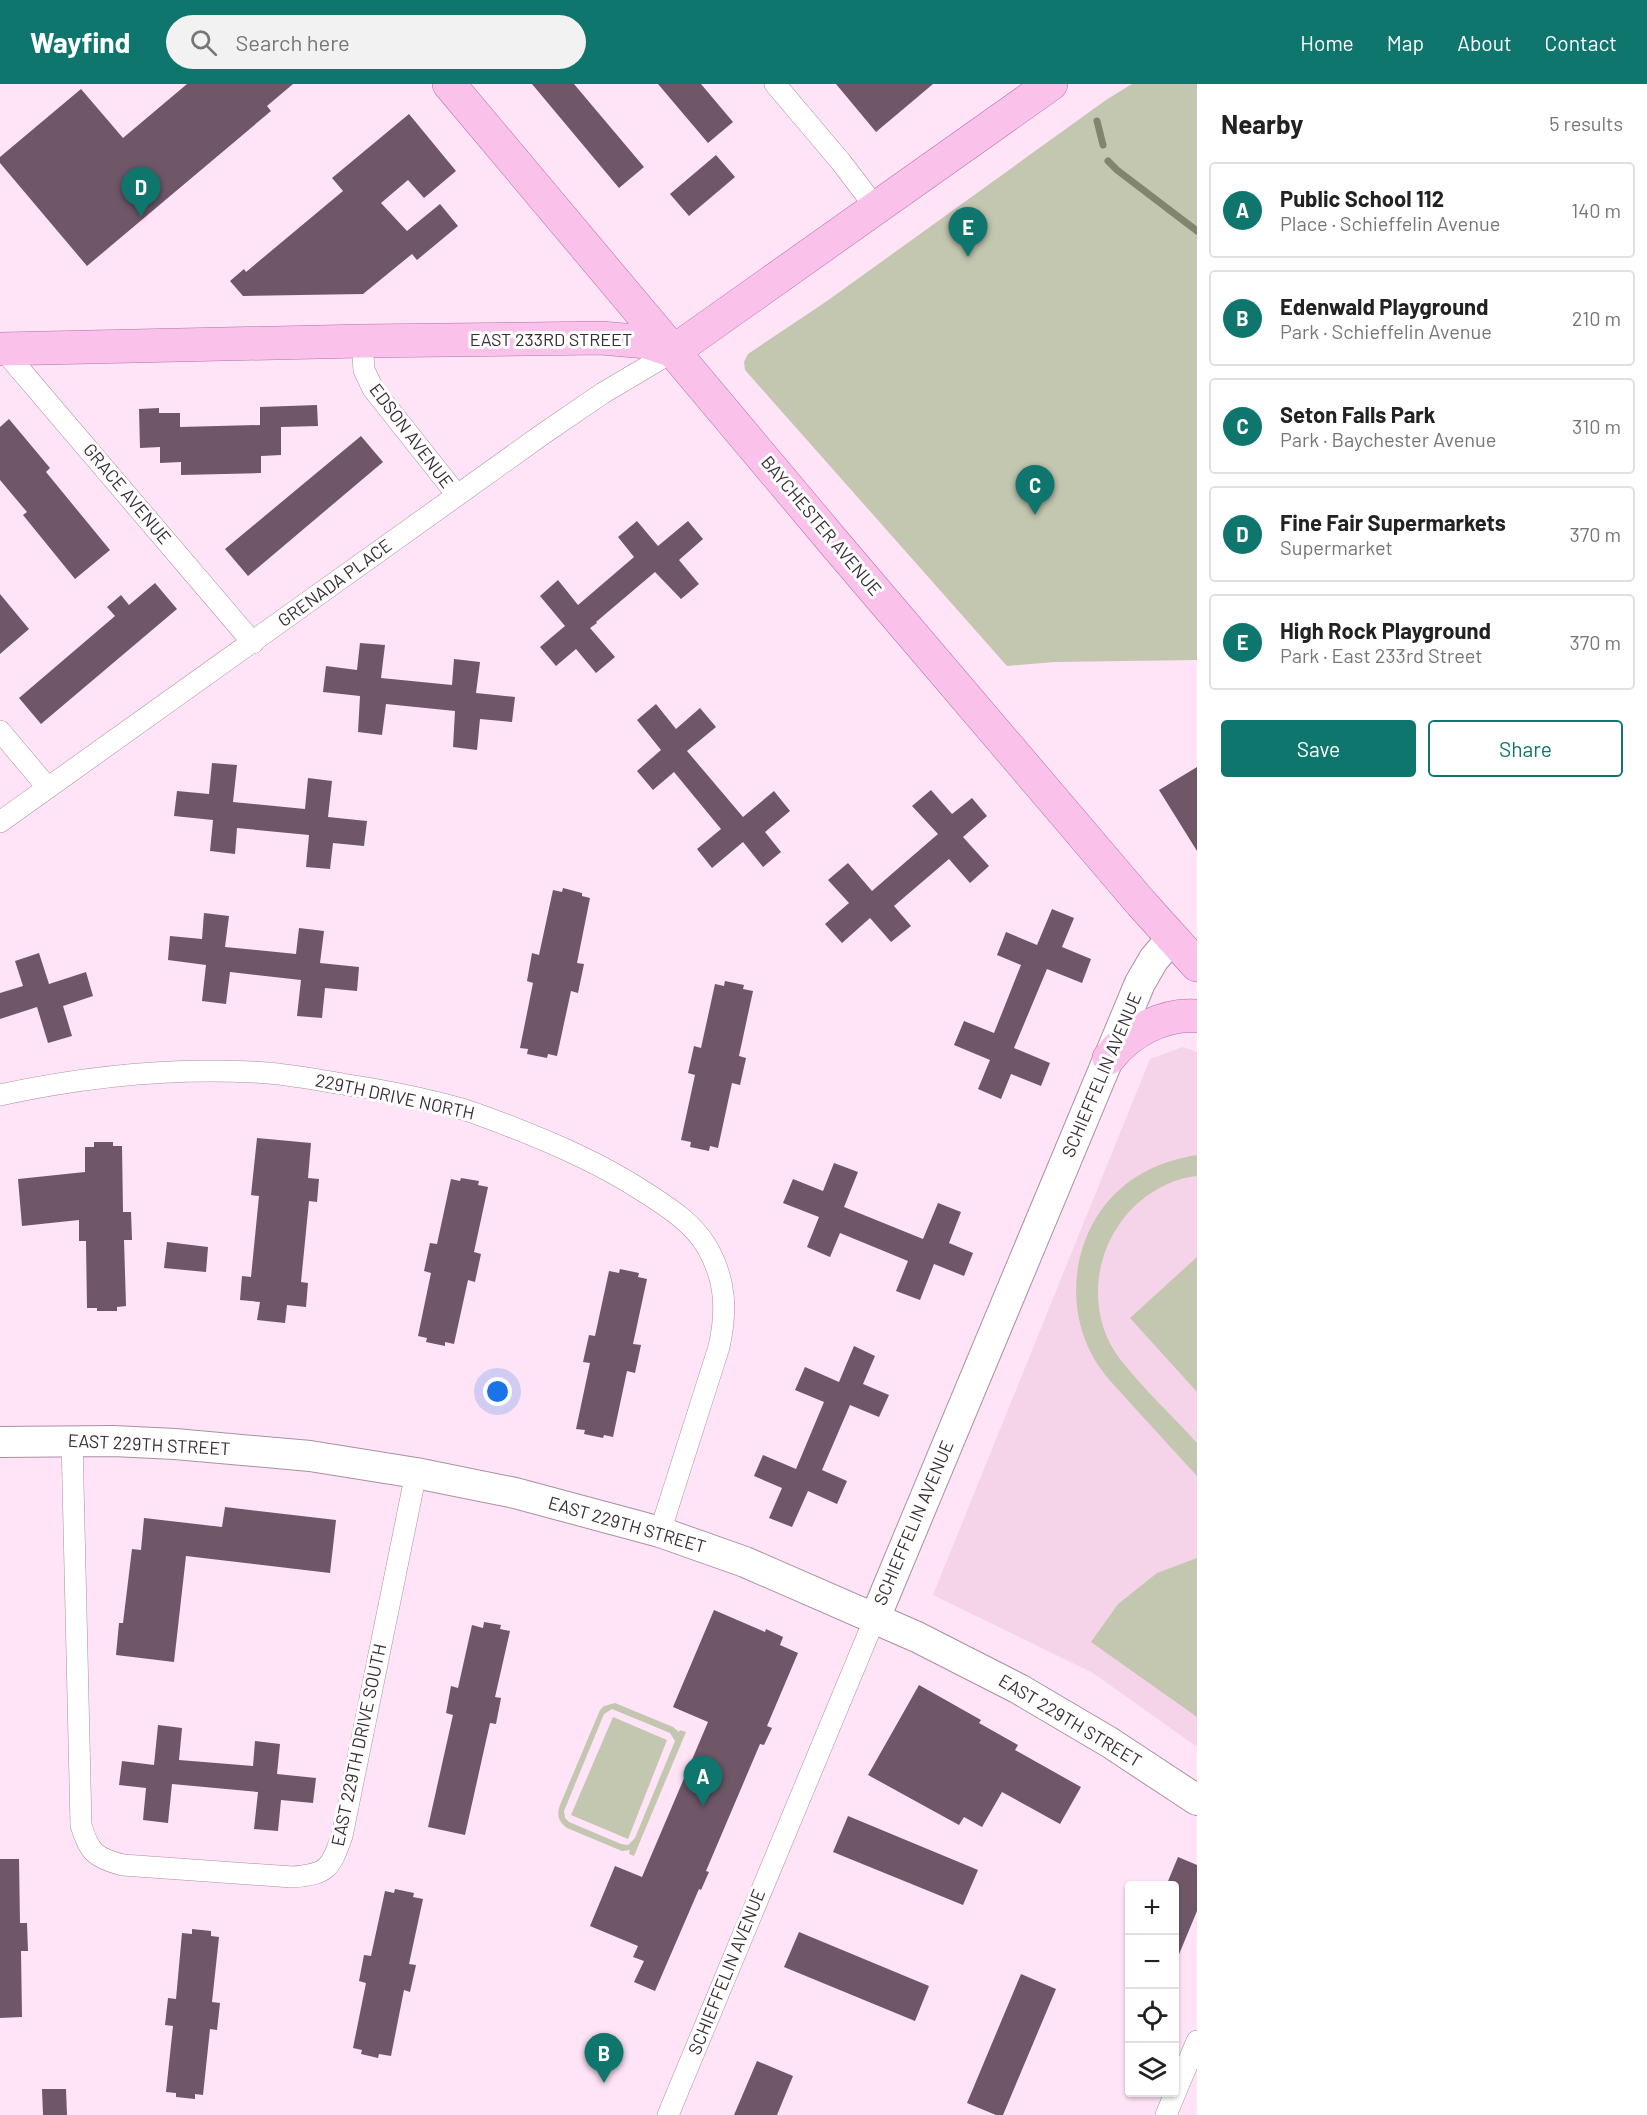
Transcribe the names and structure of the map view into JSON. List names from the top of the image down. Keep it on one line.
{"streets":{"main road":["EAST 233RD STREET","BAYCHESTER AVENUE"],"street":["EDSON AVENUE","GRACE AVENUE","GRENADA PLACE","SCHIEFFELIN AVENUE","229TH DRIVE NORTH","EAST 229TH STREET","EAST 229TH DRIVE SOUTH"]},"crossings":[["EAST 233RD STREET","EDSON AVENUE"],["EAST 233RD STREET","GRACE AVENUE"],["EAST 233RD STREET","BAYCHESTER AVENUE"],["EAST 233RD STREET","GRENADA PLACE"],["EDSON AVENUE","GRENADA PLACE"],["GRACE AVENUE","GRENADA PLACE"],["BAYCHESTER AVENUE","GRENADA PLACE"],["BAYCHESTER AVENUE","SCHIEFFELIN AVENUE"],["SCHIEFFELIN AVENUE","EAST 229TH STREET"],["229TH DRIVE NORTH","EAST 229TH STREET"],["EAST 229TH STREET","EAST 229TH DRIVE SOUTH"]],"page":{"header":"Wayfind","search":"Search here","nav":["Home","Map","About","Contact"],"heading":["Nearby","5 results"],"list":[{"mark":"A","name":"Public School 112","note":"Place · Schieffelin Avenue","value":"140 m"},{"mark":"B","name":"Edenwald Playground","note":"Park · Schieffelin Avenue","value":"210 m"},{"mark":"C","name":"Seton Falls Park","note":"Park · Baychester Avenue","value":"310 m"},{"mark":"D","name":"Fine Fair Supermarkets","note":"Supermarket","value":"370 m"},{"mark":"E","name":"High Rock Playground","note":"Park · East 233rd Street","value":"370 m"}],"pins":["D","E","C","A","B"],"buttons":["Save","Share"],"map_buttons":["+","−"]}}
